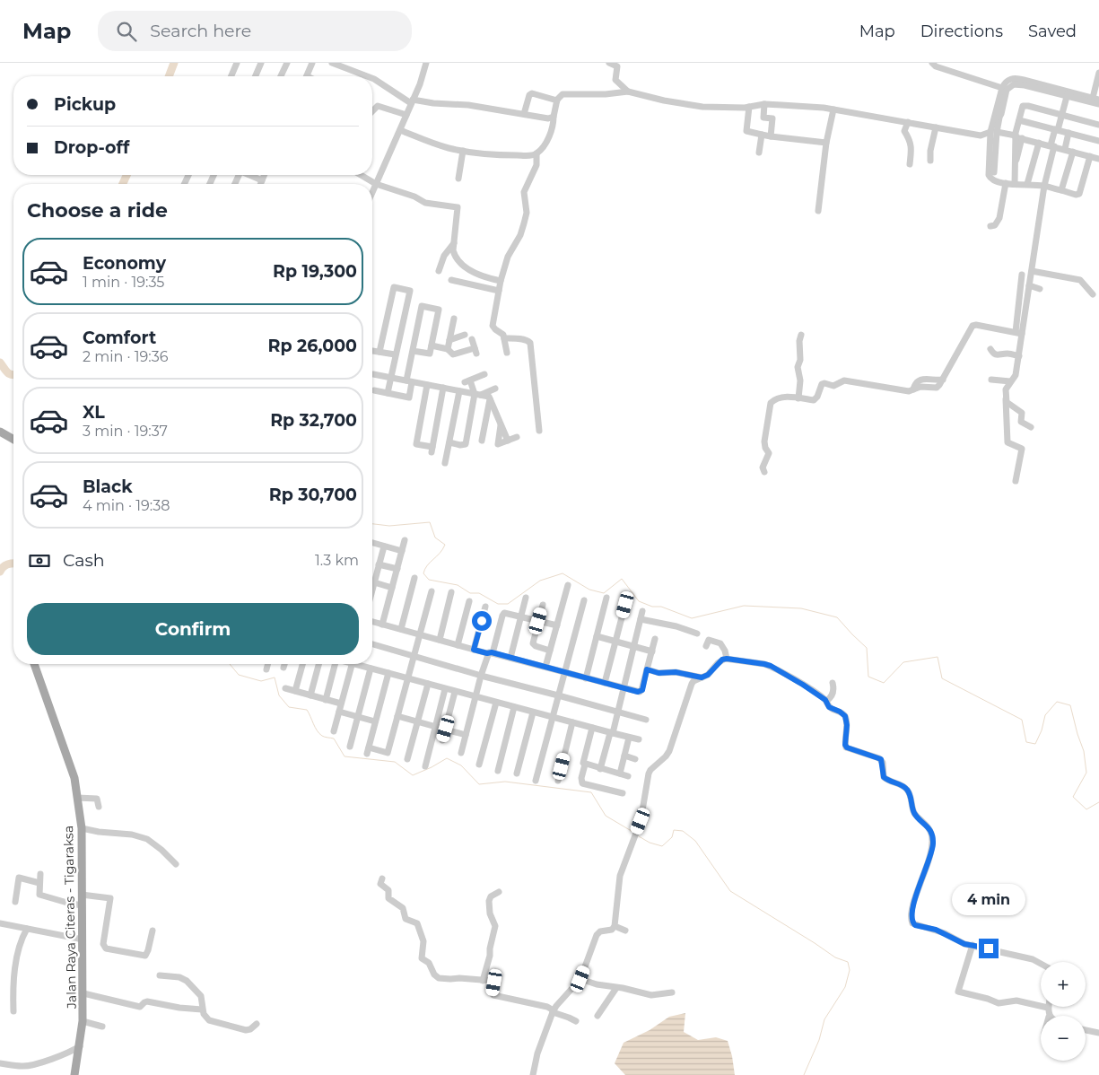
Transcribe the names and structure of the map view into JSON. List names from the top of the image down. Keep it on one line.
{"streets":{"main road":["Jalan Raya Citeras - Tigaraksa"]},"page":{"header":"Map","search":"Search here","nav":["Map","Directions","Saved"],"banner":["Pickup","Drop-off"],"heading":"Choose a ride","list":[{"name":"Economy","note":"1 min · 19:35","value":"Rp 19,300"},{"name":"Comfort","note":"2 min · 19:36","value":"Rp 26,000"},{"name":"XL","note":"3 min · 19:37","value":"Rp 32,700"},{"name":"Black","note":"4 min · 19:38","value":"Rp 30,700"}],"pay":["Cash","1.3 km"],"buttons":"Confirm","bubble":"4 min","map_buttons":["+","−"]}}
